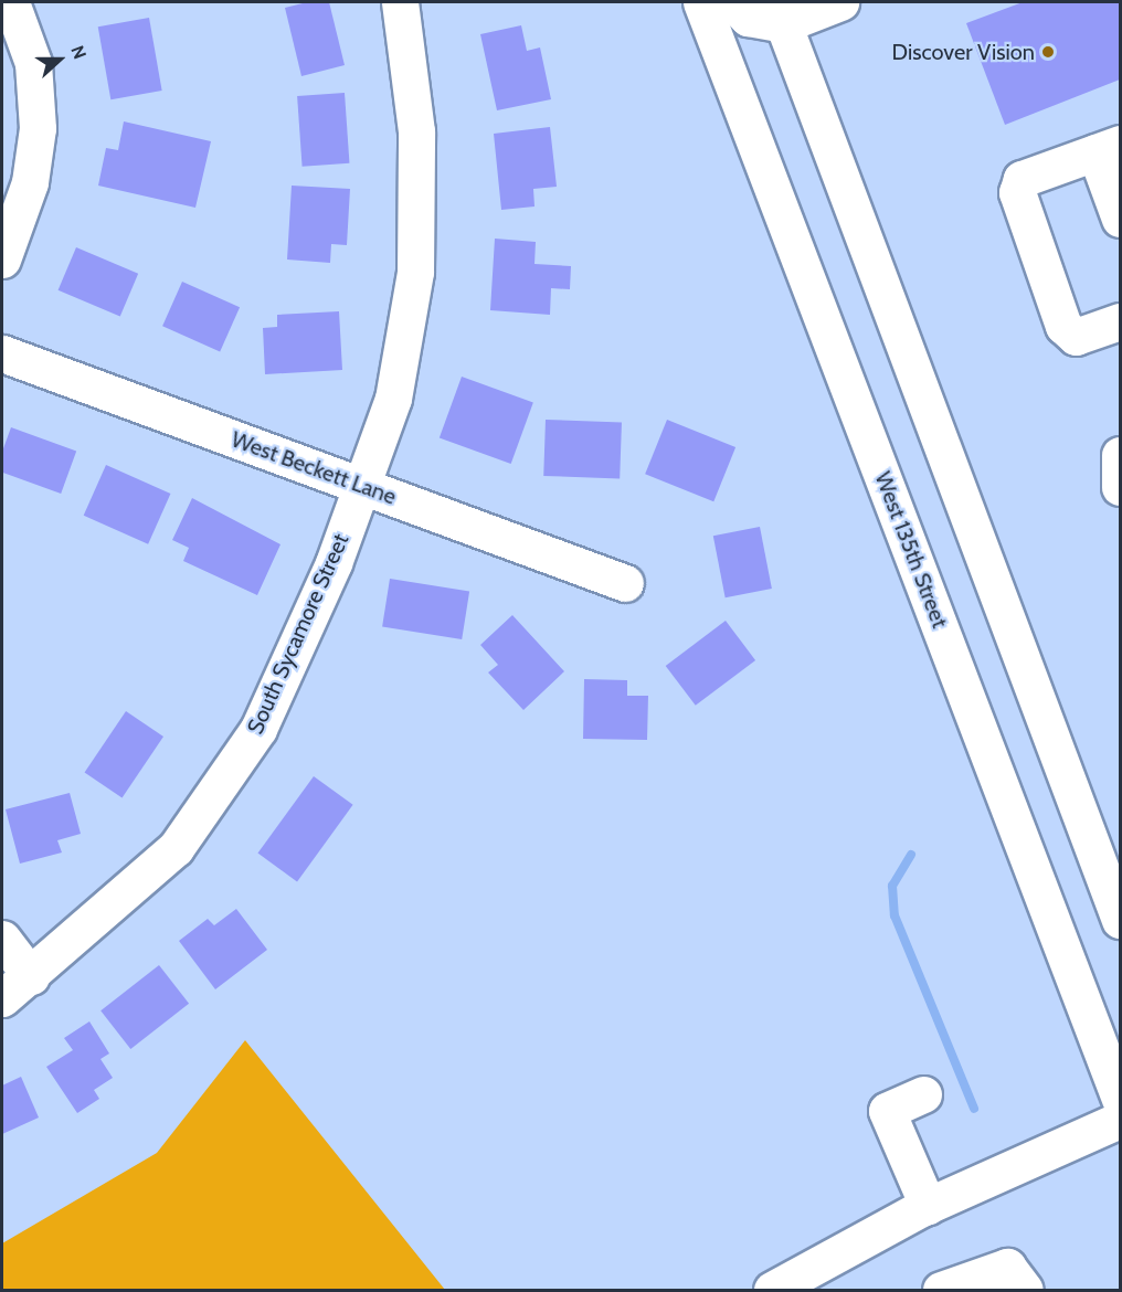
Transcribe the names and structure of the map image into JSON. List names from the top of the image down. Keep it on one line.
{"streets":{"street":["West Beckett Lane","West 135th Street","South Sycamore Street"]},"crossings":[["West Beckett Lane","South Sycamore Street"]],"places":["Discover Vision"],"north":"right"}
